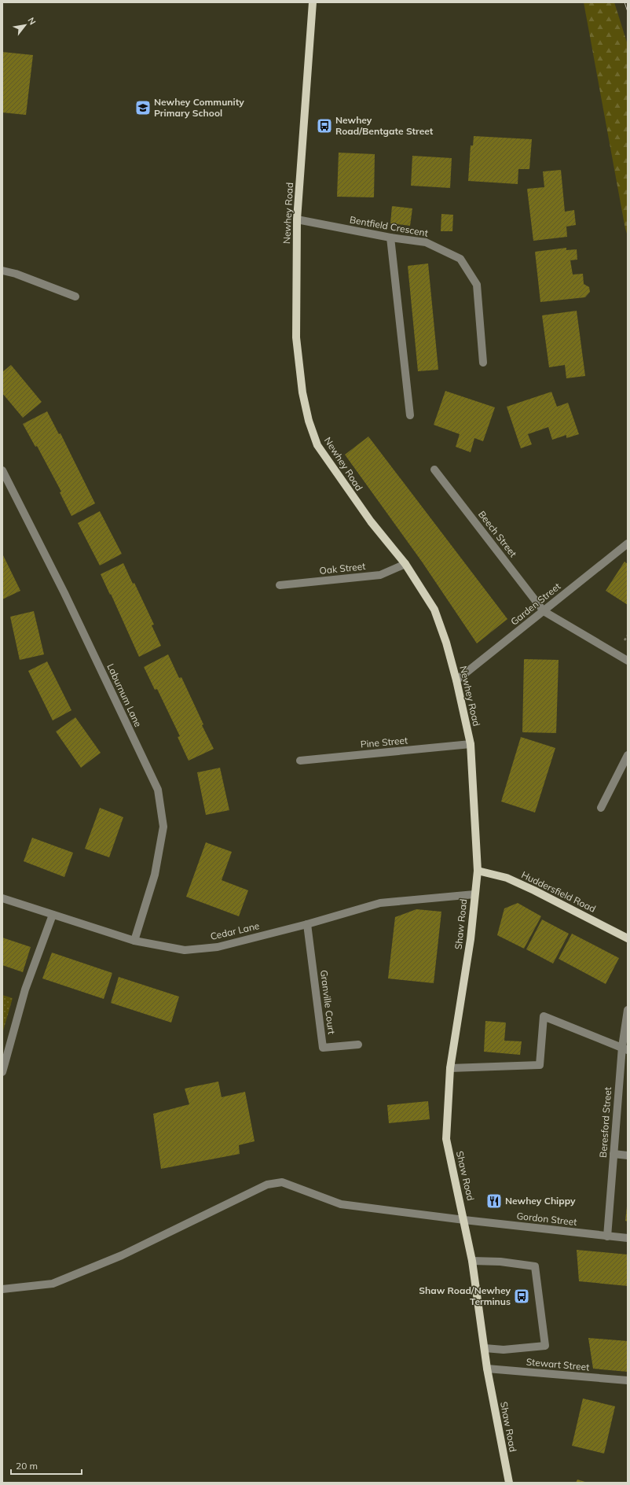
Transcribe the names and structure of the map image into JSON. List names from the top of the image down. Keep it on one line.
{"streets":{"main road":["Newhey Road","Huddersfield Road","Shaw Road"],"street":["Bentfield Crescent","Beech Street","Oak Street","Garden Street","Laburnum Lane","Pine Street","Cedar Lane","Granville Court","Beresford Street","Gordon Street","Stewart Street"]},"crossings":[["Newhey Road","Bentfield Crescent"],["Newhey Road","Oak Street"],["Newhey Road","Garden Street"],["Newhey Road","Pine Street"],["Newhey Road","Huddersfield Road"],["Newhey Road","Shaw Road"],["Beech Street","Garden Street"],["Laburnum Lane","Cedar Lane"],["Huddersfield Road","Shaw Road"],["Shaw Road","Cedar Lane"],["Shaw Road","Gordon Street"],["Shaw Road","Stewart Street"],["Cedar Lane","Granville Court"],["Beresford Street","Gordon Street"]],"places":{"school or university":["Newhey Community Primary School"],"bus stop":["Newhey Road/Bentgate Street","Shaw Road/Newhey Terminus"],"restaurant":["Newhey Chippy"]},"scale_bar":"20 m","north":"top right"}
